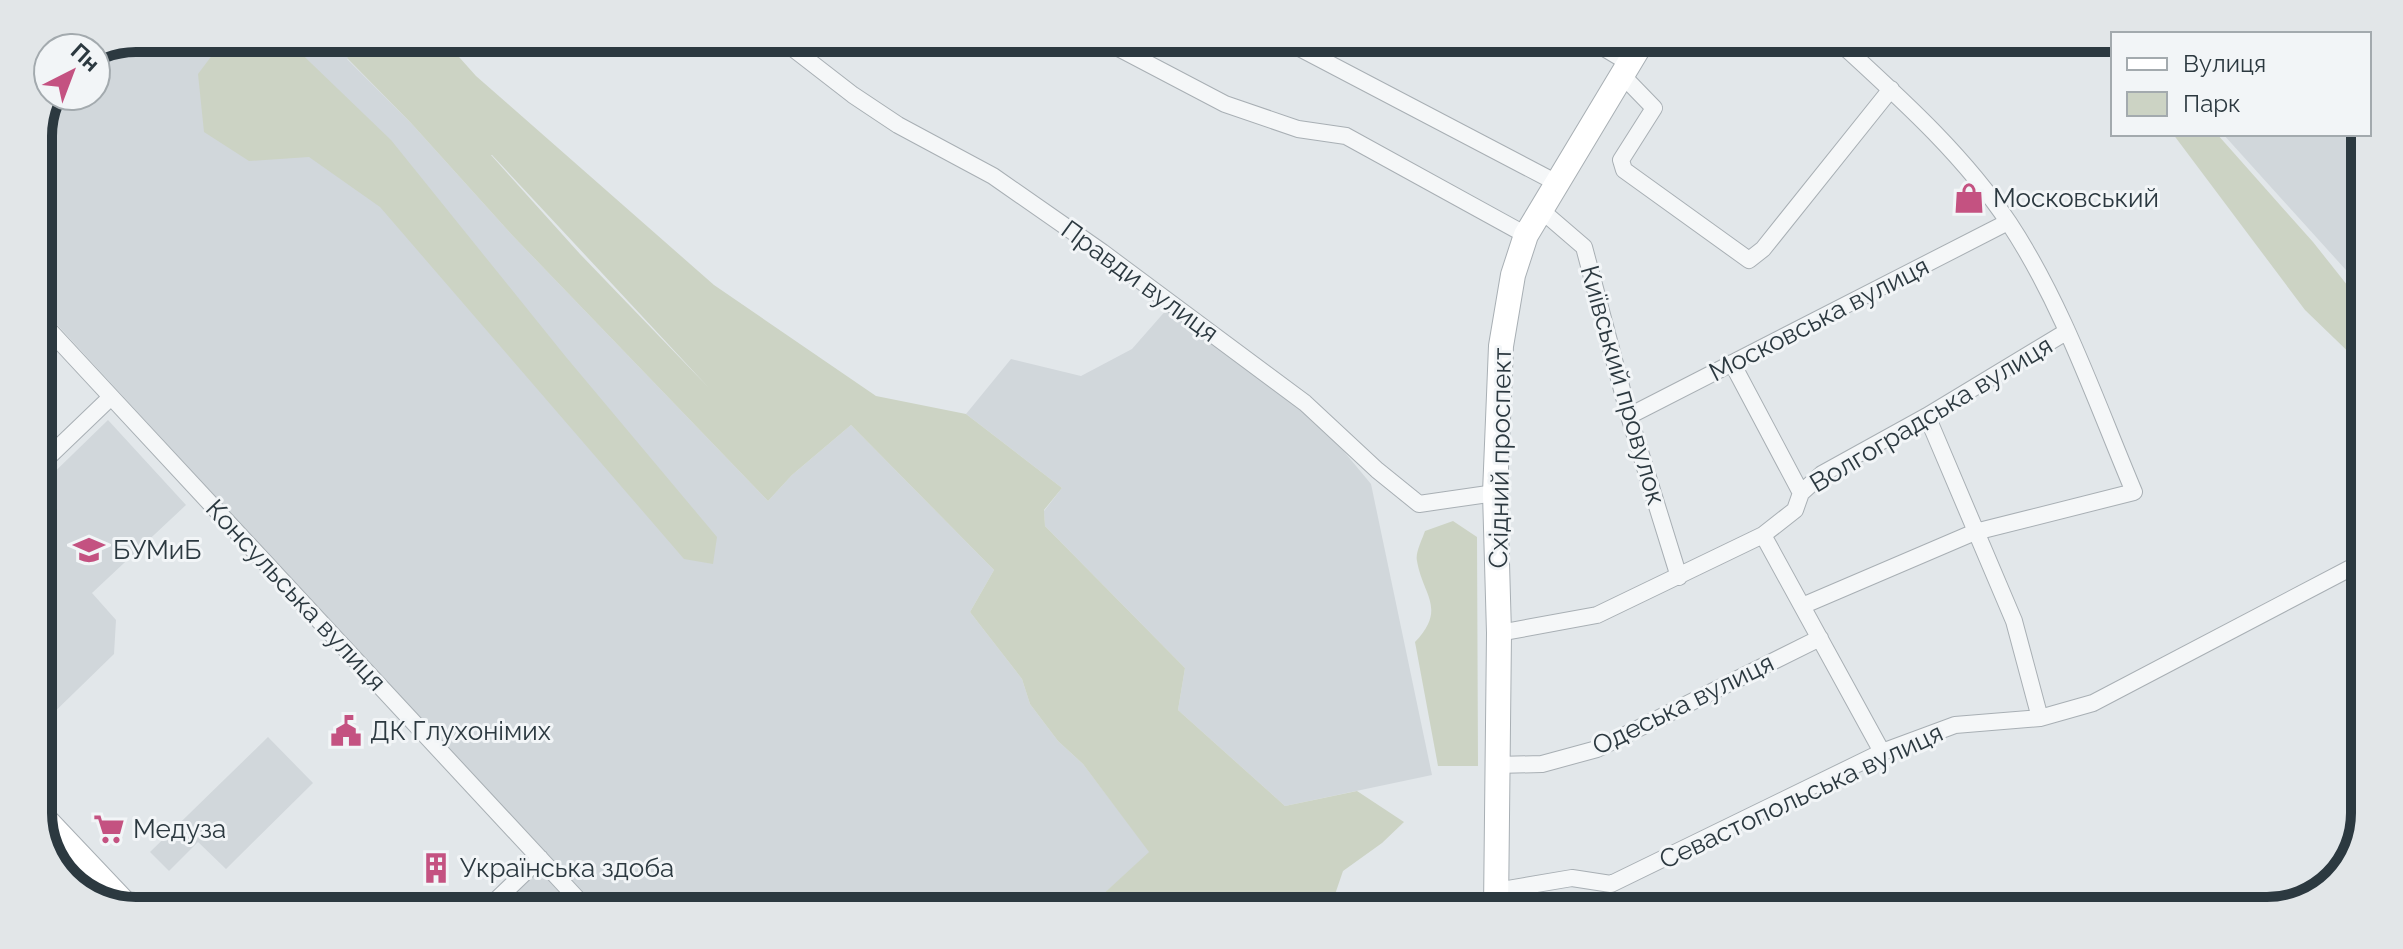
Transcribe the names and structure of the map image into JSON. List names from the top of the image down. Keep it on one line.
{"streets":{"main road":["Східний проспект"],"street":["Правди вулиця","Московська вулиця","Київський провулок","Волгоградська вулиця","Консульська вулиця","Одеська вулиця","Севастопольська вулиця"]},"crossings":[["Правди вулиця","Східний проспект"],["Московська вулиця","Київський провулок"],["Київський провулок","Волгоградська вулиця"],["Київський провулок","Східний проспект"],["Волгоградська вулиця","Східний проспект"],["Східний проспект","Одеська вулиця"]],"places":{"shop":["Московський"],"school or university":["БУМиБ"],"public building":["ДК Глухонімих"],"supermarket":["Медуза"],"building":["Українська здоба"]},"legend":["Вулиця","Парк"],"north":"top right"}
